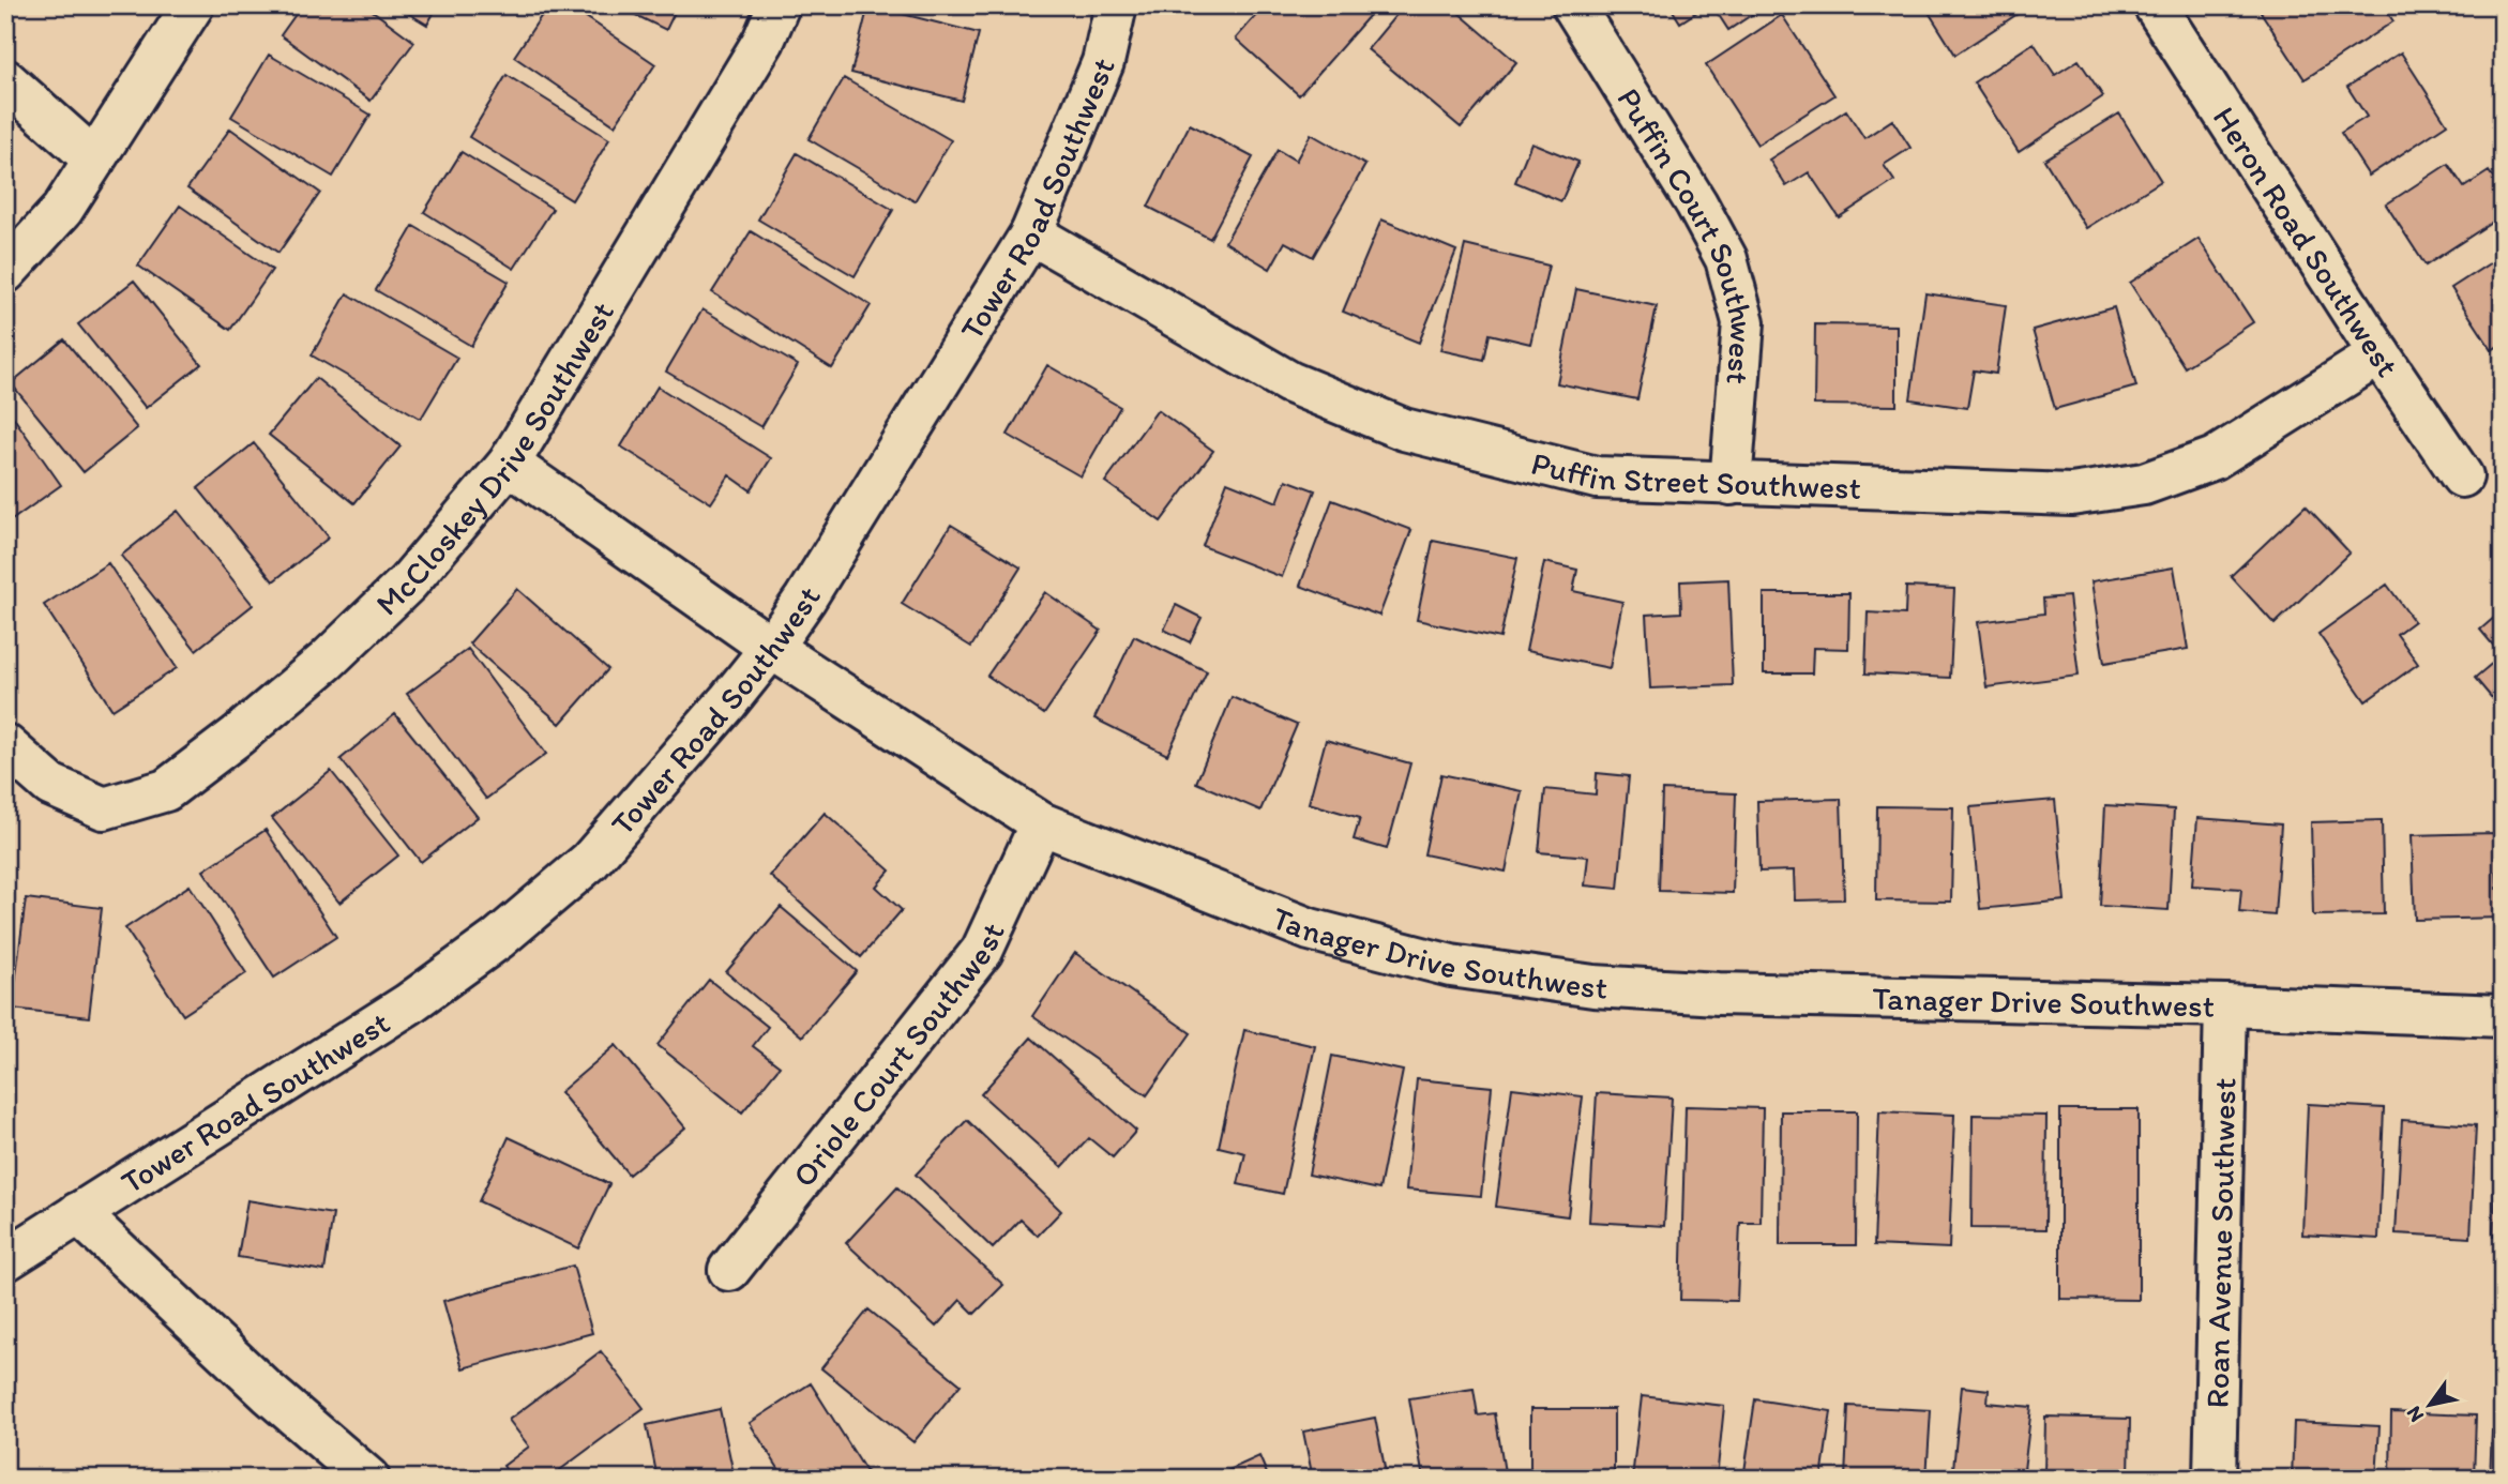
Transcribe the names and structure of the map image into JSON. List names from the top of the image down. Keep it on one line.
{"streets":{"street":["Tower Road Southwest","Puffin Court Southwest","Heron Road Southwest","McCloskey Drive Southwest","Puffin Street Southwest","Tanager Drive Southwest","Oriole Court Southwest","Roan Avenue Southwest"]},"crossings":[["Tower Road Southwest","Puffin Street Southwest"],["Tower Road Southwest","Tanager Drive Southwest"],["Puffin Court Southwest","Puffin Street Southwest"],["Heron Road Southwest","Puffin Street Southwest"],["McCloskey Drive Southwest","Tanager Drive Southwest"],["Tanager Drive Southwest","Oriole Court Southwest"],["Tanager Drive Southwest","Roan Avenue Southwest"]],"north":"bottom left"}
